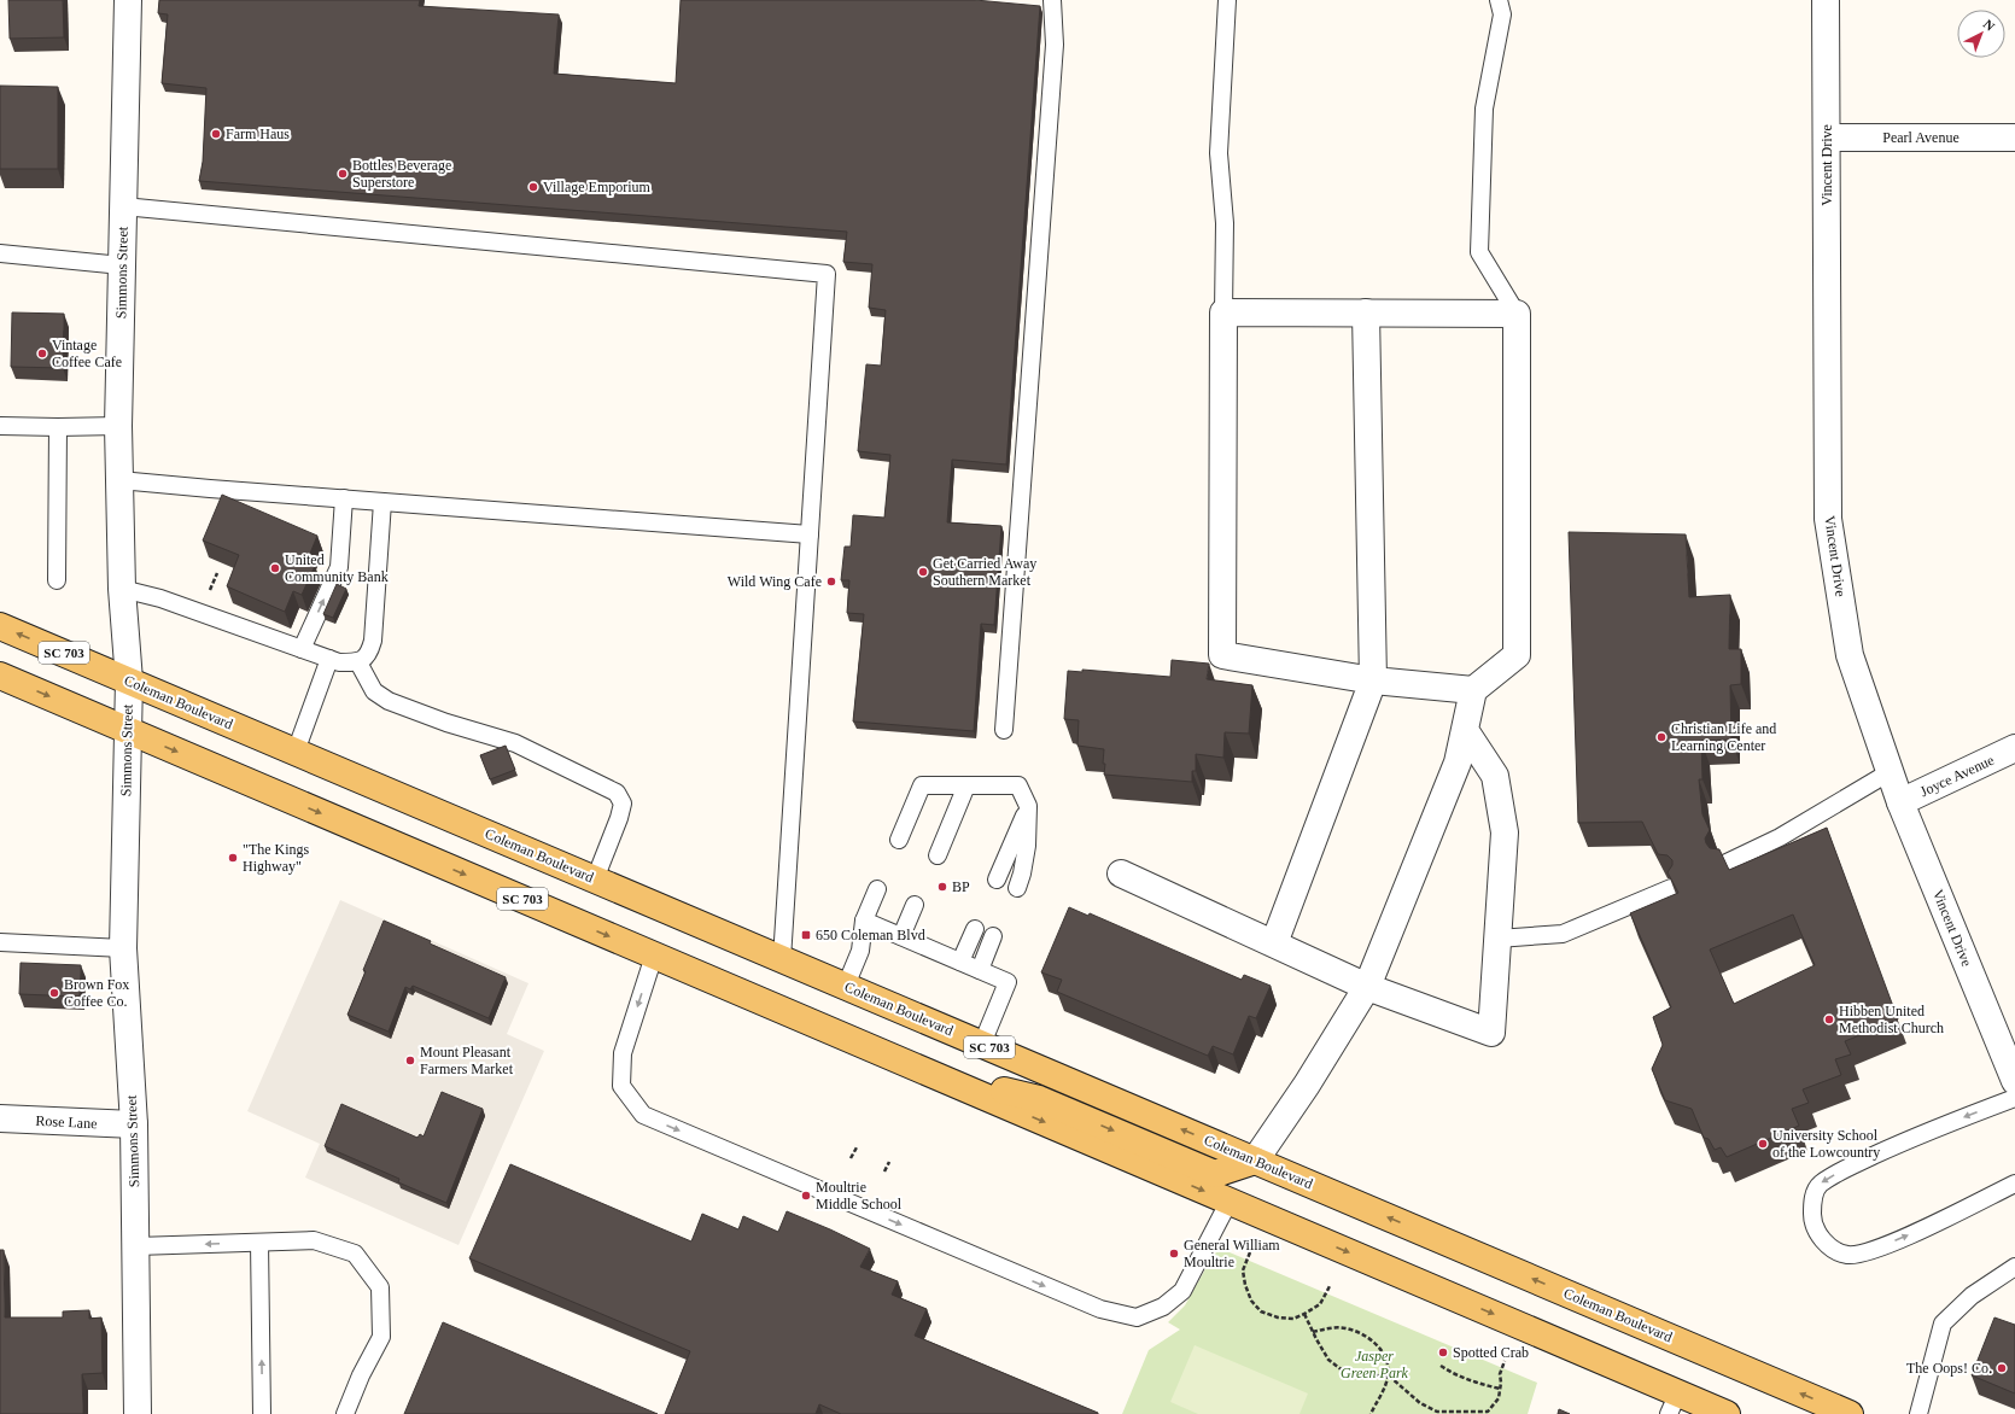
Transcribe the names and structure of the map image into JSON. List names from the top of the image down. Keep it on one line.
{"streets":{"main road":["SC 703","Coleman Boulevard"],"street":["Pearl Avenue","Vincent Drive","Simmons Street","Joyce Avenue","Rose Lane"]},"crossings":[["Pearl Avenue","Vincent Drive"],["Vincent Drive","Joyce Avenue"],["Simmons Street","SC 703"],["Simmons Street","Coleman Boulevard"],["Simmons Street","Rose Lane"]],"parks":["Jasper Green Park"],"places":{"other":["Farm Haus","Bottles Beverage Superstore","Village Emporium","Vintage Coffee Cafe","United Community Bank","Get Carried Away Southern Market","Wild Wing Cafe","Christian Life and Learning Center","\"The Kings Highway\"","BP","Brown Fox Coffee Co.","Hibben United Methodist Church","Mount Pleasant Farmers Market","University School of the Lowcountry","Moultrie Middle School","General William Moultrie","Spotted Crab","The Oops! Co."],"transit":["650 Coleman Blvd"]},"north":"top right"}
